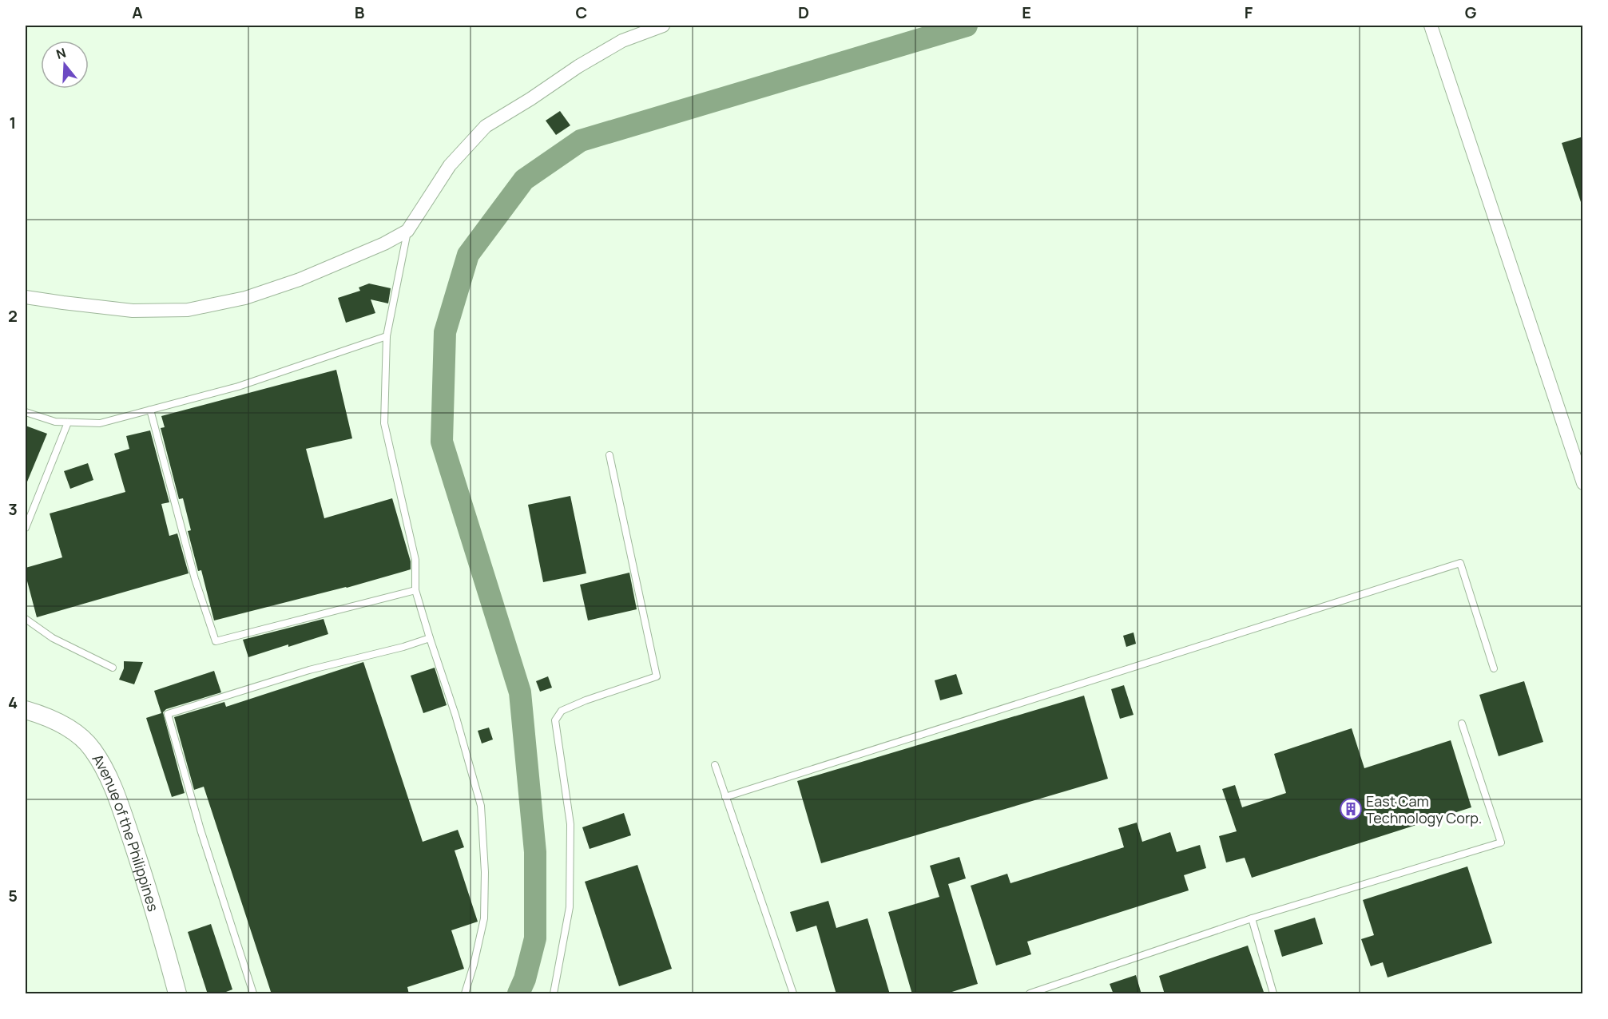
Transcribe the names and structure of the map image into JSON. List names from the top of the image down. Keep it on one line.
{"streets":{"main road":["Avenue of the Philippines"]},"places":{"building":["East Cam Technology Corp."]},"north":"top","grid":{"columns":["A","B","C","D","E","F","G"],"rows":["1","2","3","4","5"]}}
